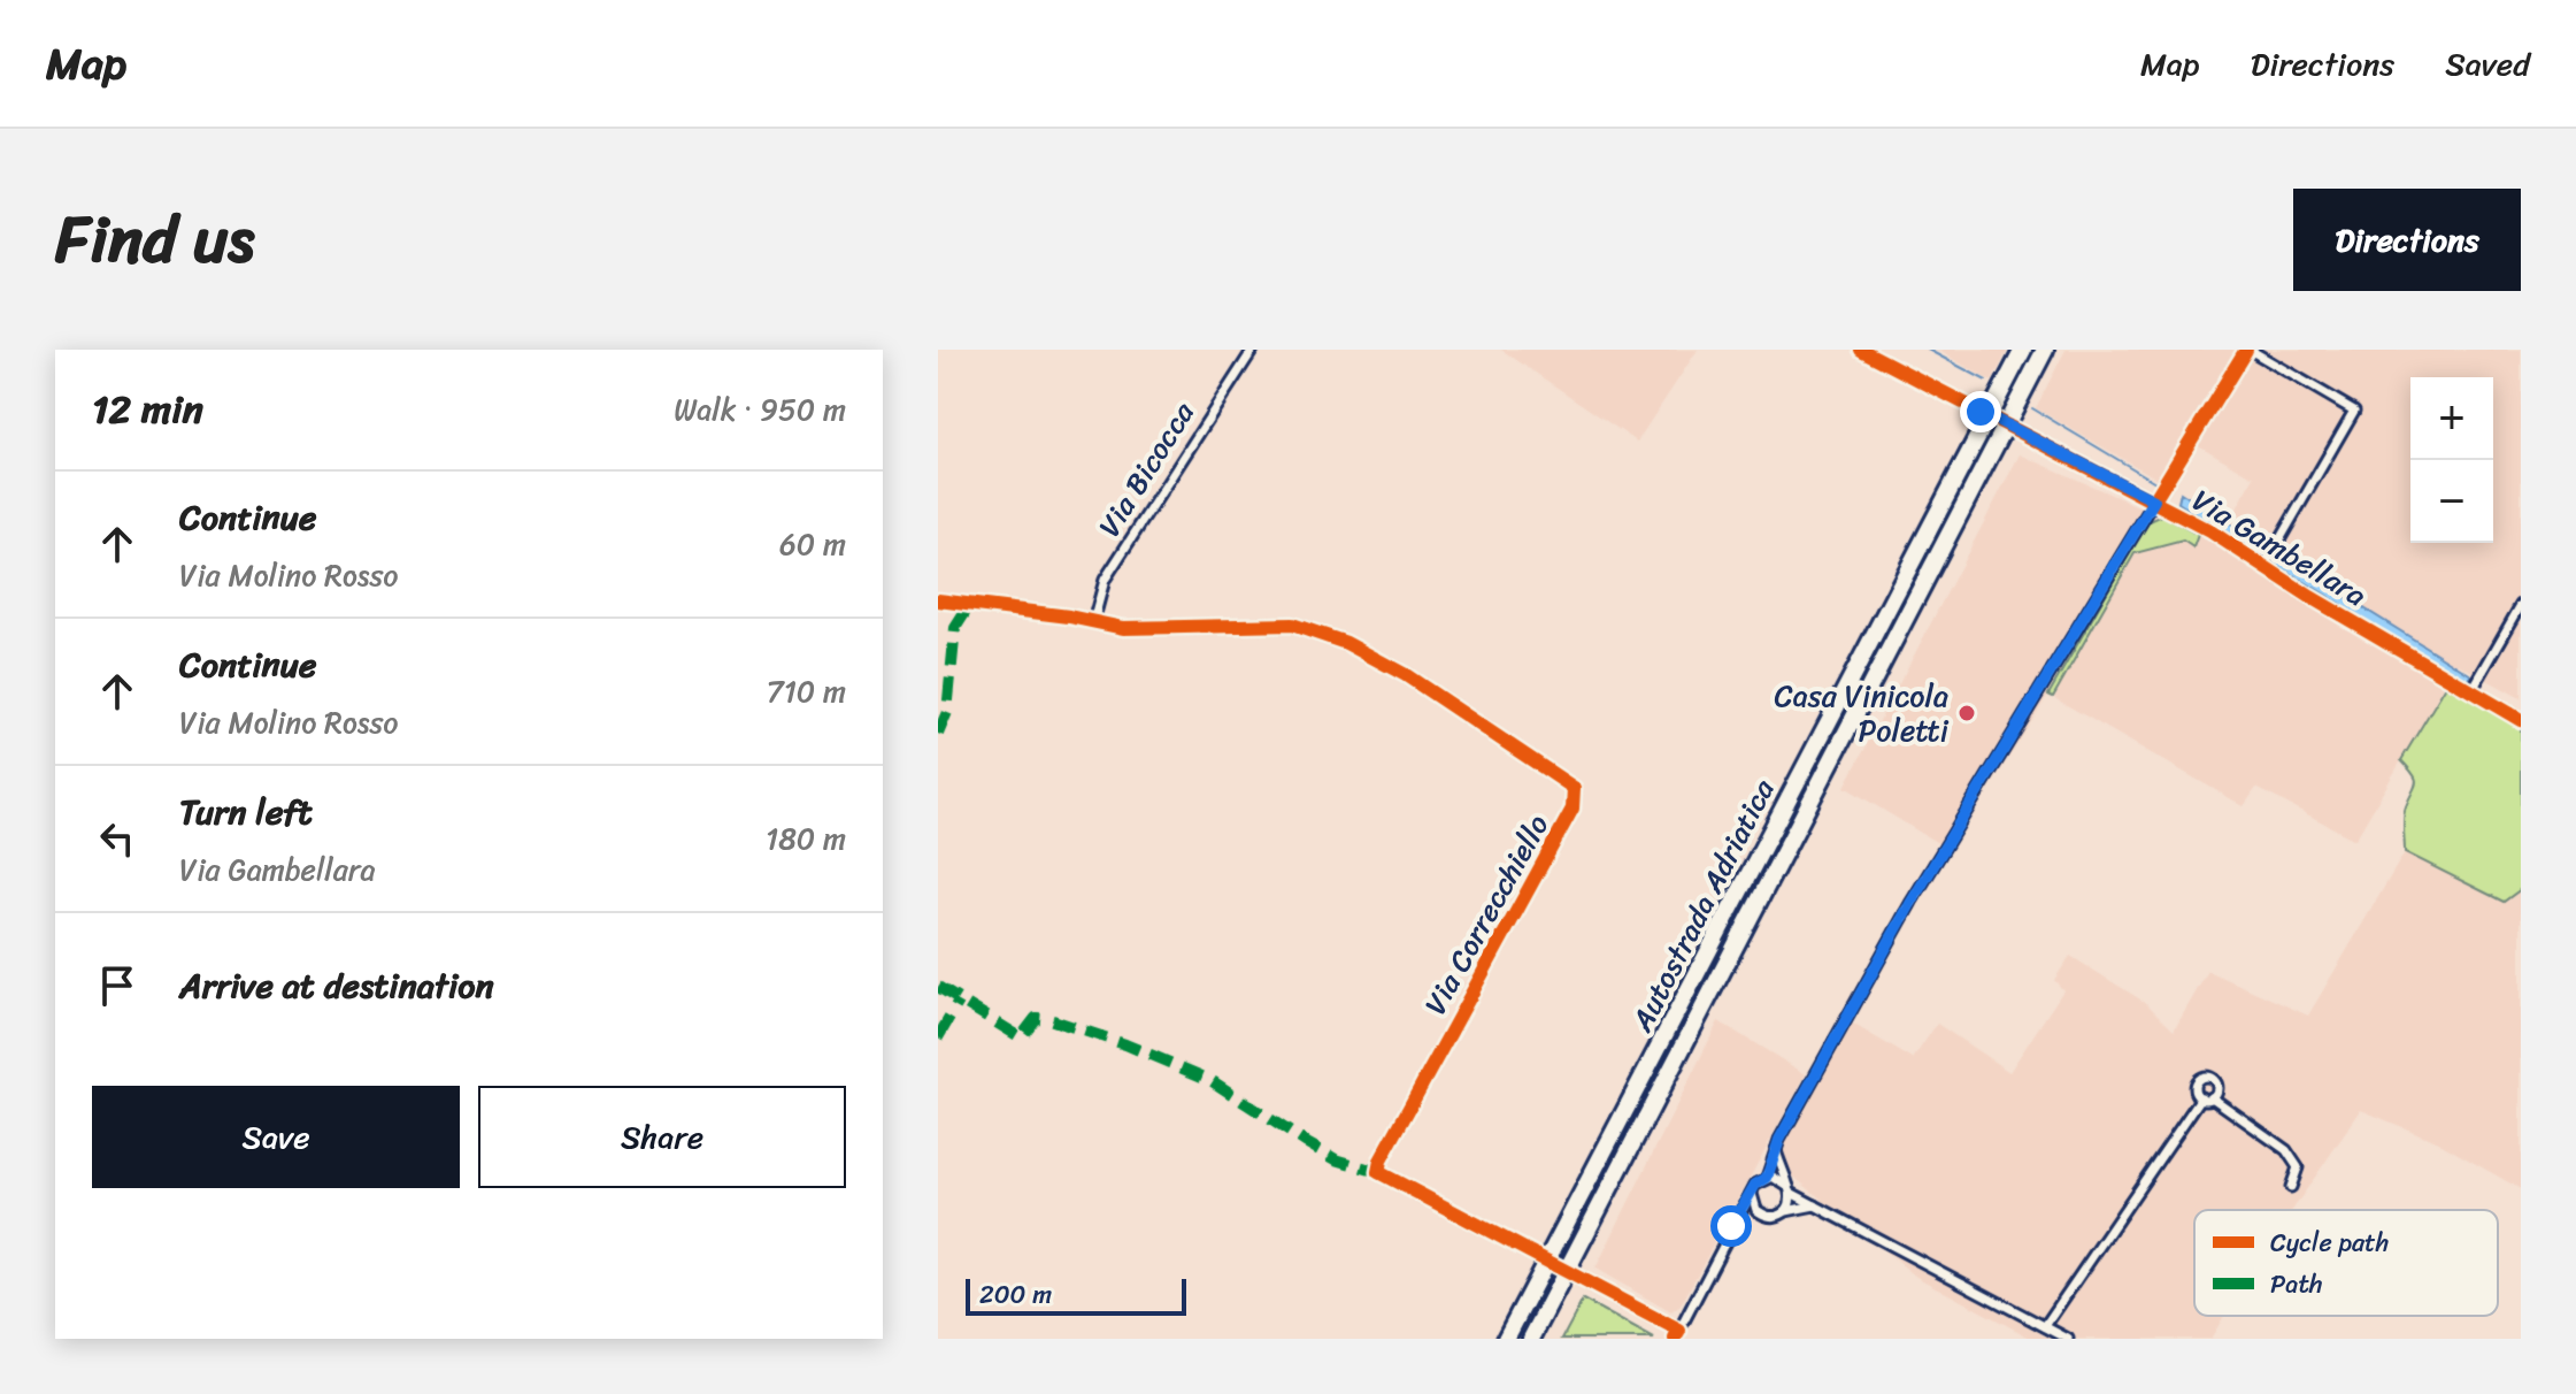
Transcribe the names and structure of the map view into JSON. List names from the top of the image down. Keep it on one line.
{"streets":{"highway":["Autostrada Adriatica"],"street":["Via Bicocca","Via Gambellara","Via Correcchiello"]},"crossings":[["Via Bicocca","Via Correcchiello"]],"places":["Casa Vinicola Poletti"],"legend":["Cycle path","Path"],"scale_bar":"200 m","page":{"header":"Map","nav":["Map","Directions","Saved"],"title":"Find us","buttons":["Directions",["Save","Share"]],"heading":["12 min","Walk · 950 m"],"map_buttons":["+","−"],"list":[["Continue","Via Molino Rosso","60 m"],["Continue","Via Molino Rosso","710 m"],["Turn left","Via Gambellara","180 m"],"Arrive at destination"],"scale":"200 m"}}
